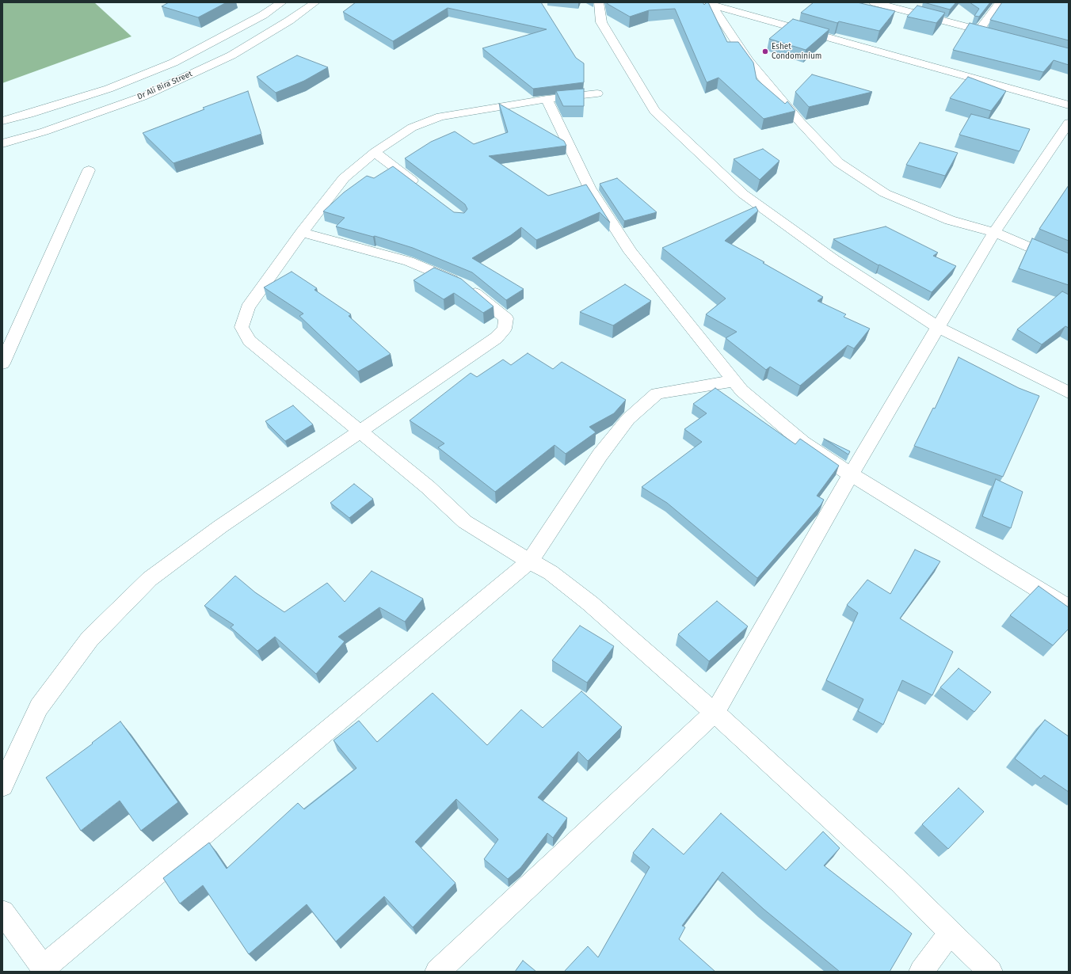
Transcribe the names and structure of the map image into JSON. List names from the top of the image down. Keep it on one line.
{"streets":{"street":["Dr Ali Bira Street"]},"places":["Eshet Condominium"]}
